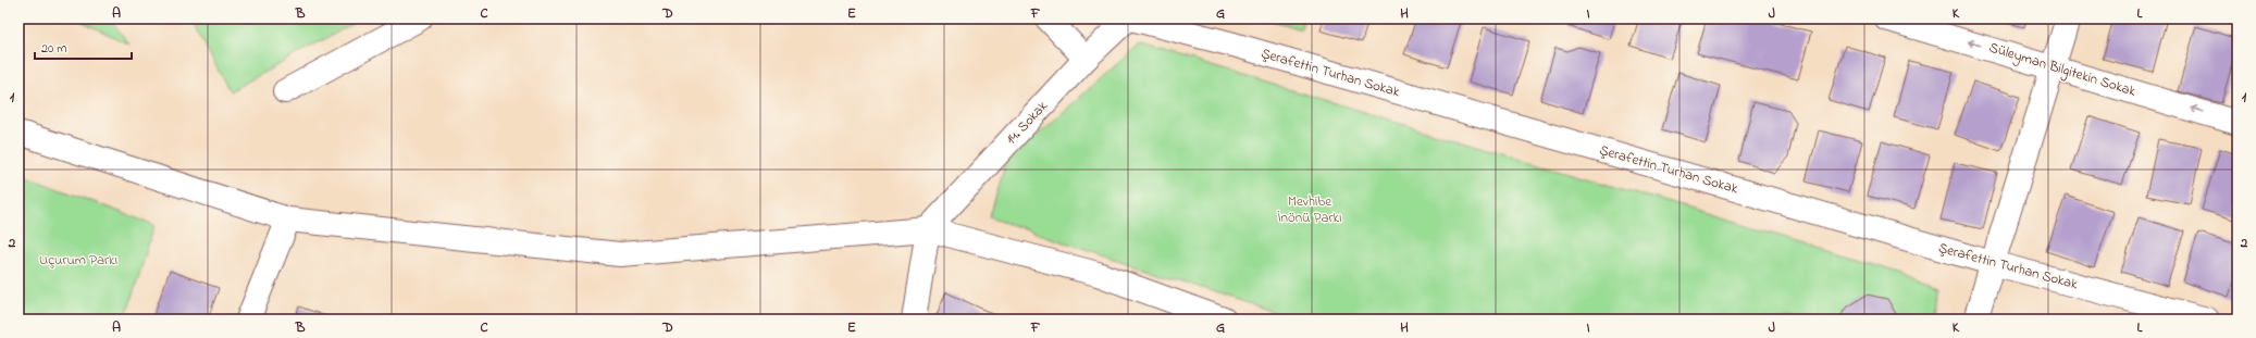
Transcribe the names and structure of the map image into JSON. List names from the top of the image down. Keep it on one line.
{"streets":{"street":["Süleyman Bilgitekin Sokak","Şerafettin Turhan Sokak","14. Sokak"]},"crossings":[["Şerafettin Turhan Sokak","14. Sokak"]],"one_way":["Süleyman Bilgitekin Sokak"],"parks":["Mevhibe İnönü Parkı","Uçurum Parkı"],"scale_bar":"20 m","grid":{"columns":["A","B","C","D","E","F","G","H","I","J","K","L"],"rows":["1","2"]}}
